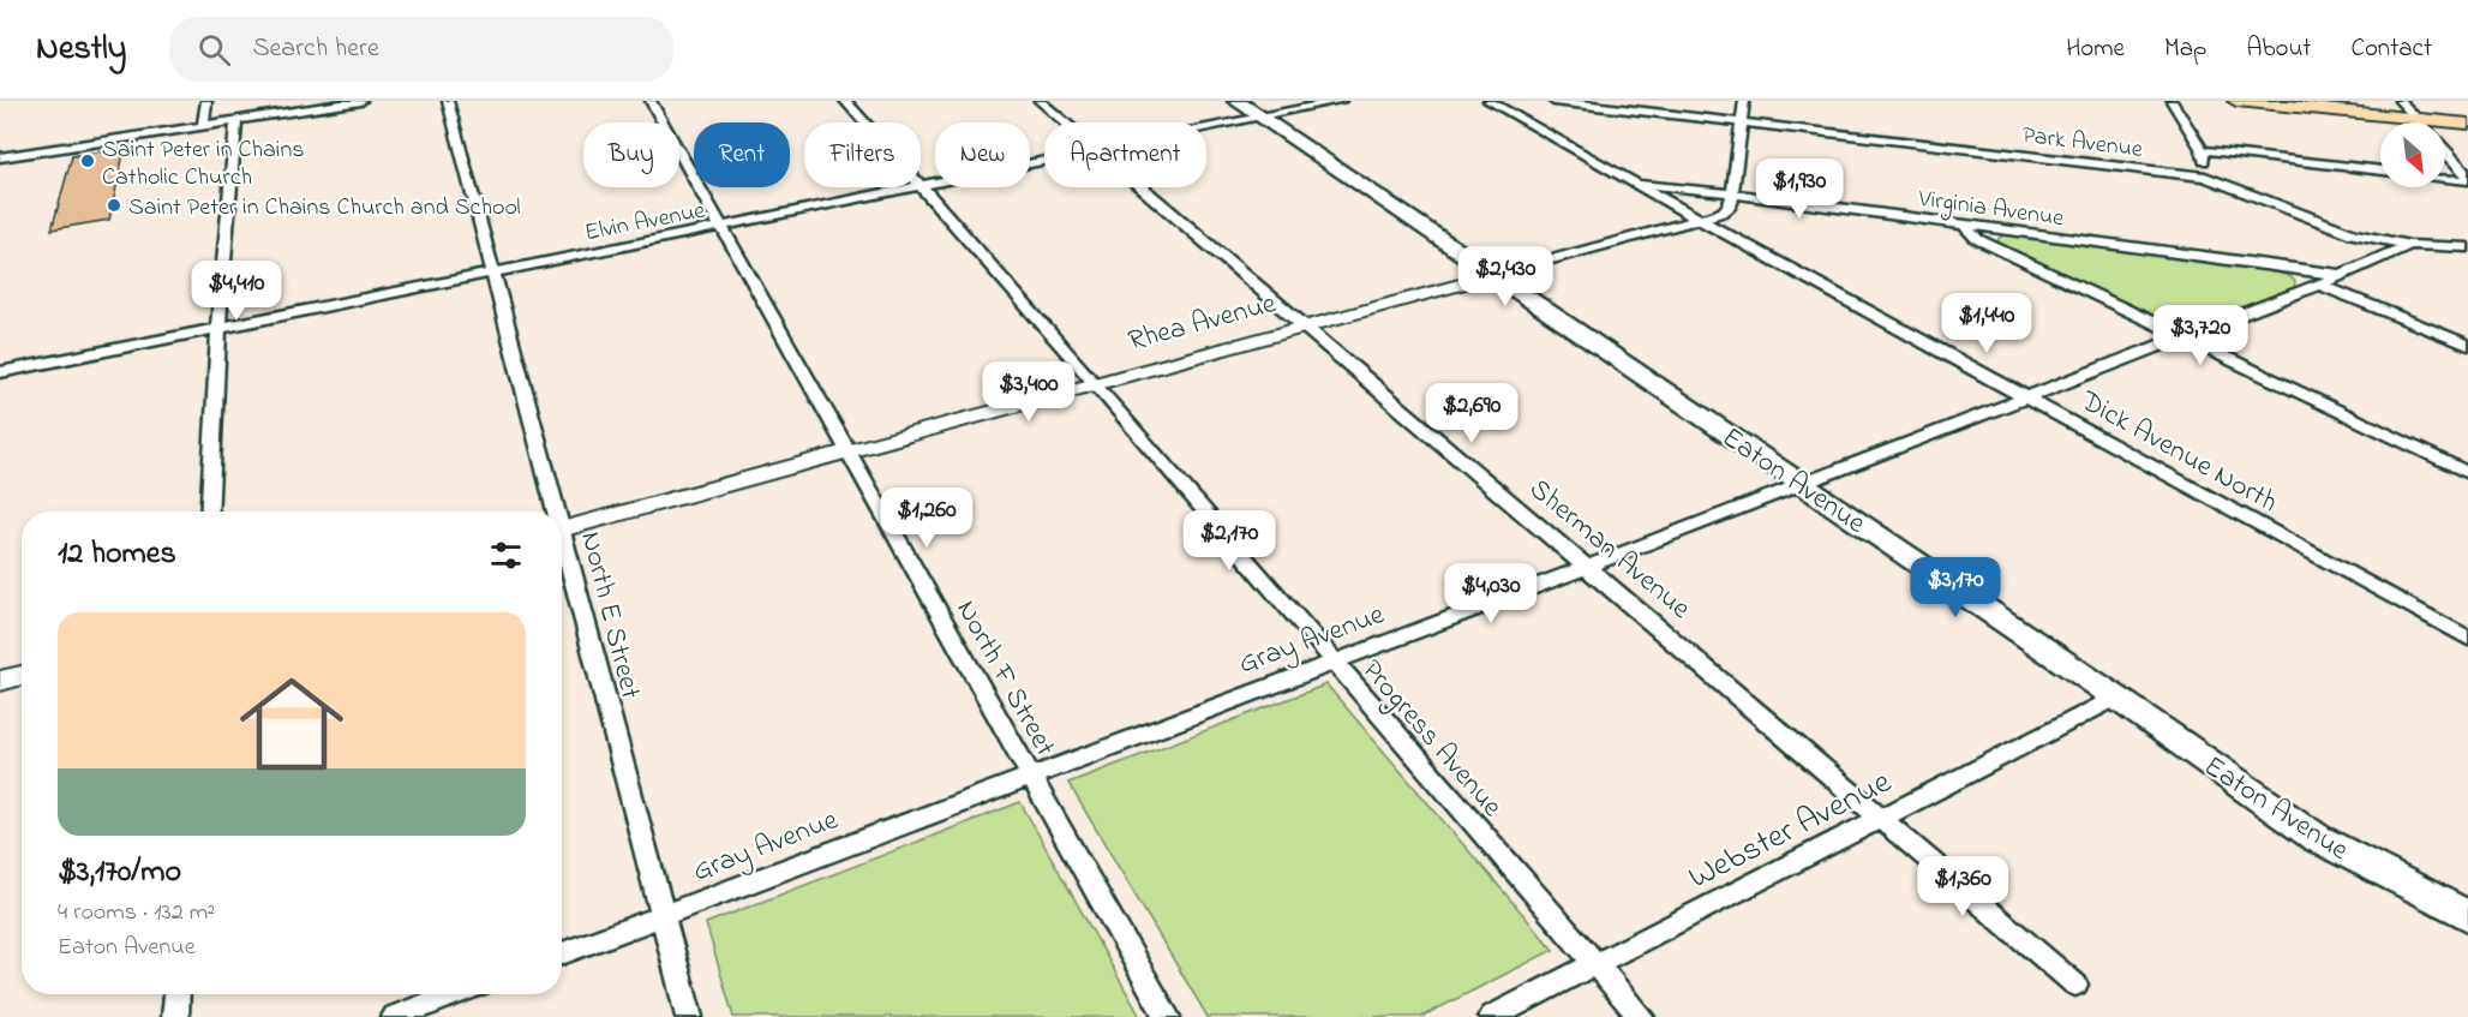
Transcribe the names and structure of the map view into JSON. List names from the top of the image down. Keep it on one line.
{"streets":{"main road":["Eaton Avenue"],"street":["Park Avenue","Virginia Avenue","Elvin Avenue","Rhea Avenue","Dick Avenue North","Sherman Avenue","North E Street","Gray Avenue","North F Street","Progress Avenue","Webster Avenue"]},"crossings":[["Park Avenue","Gray Avenue"],["Virginia Avenue","Rhea Avenue"],["Virginia Avenue","Dick Avenue North"],["Virginia Avenue","Gray Avenue"],["Elvin Avenue","Eaton Avenue"],["Elvin Avenue","North E Street"],["Elvin Avenue","North F Street"],["Rhea Avenue","Dick Avenue North"],["Rhea Avenue","Eaton Avenue"],["Rhea Avenue","Sherman Avenue"],["Rhea Avenue","North F Street"],["Rhea Avenue","Progress Avenue"],["Dick Avenue North","Gray Avenue"],["Eaton Avenue","Gray Avenue"],["Eaton Avenue","Webster Avenue"],["Sherman Avenue","Gray Avenue"],["Sherman Avenue","Webster Avenue"],["North E Street","Gray Avenue"],["Gray Avenue","North F Street"],["Gray Avenue","Progress Avenue"],["Progress Avenue","Webster Avenue"]],"places":["Saint Peter in Chains Catholic Church","Saint Peter in Chains Church and School"],"north":"bottom right","page":{"header":"Nestly","search":"Search here","nav":["Home","Map","About","Contact"],"chip":["Buy","Rent","Filters","New","Apartment"],"price":["$1,930","$2,430","$4,410","$1,440","$3,720","$3,400","$2,690","$1,260","$2,170","$3,170","$4,030","$1,360"],"heading":"12 homes","list":[{"name":"$3,170/mo","note":"4 rooms · 132 m² · Eaton Avenue"}]}}
